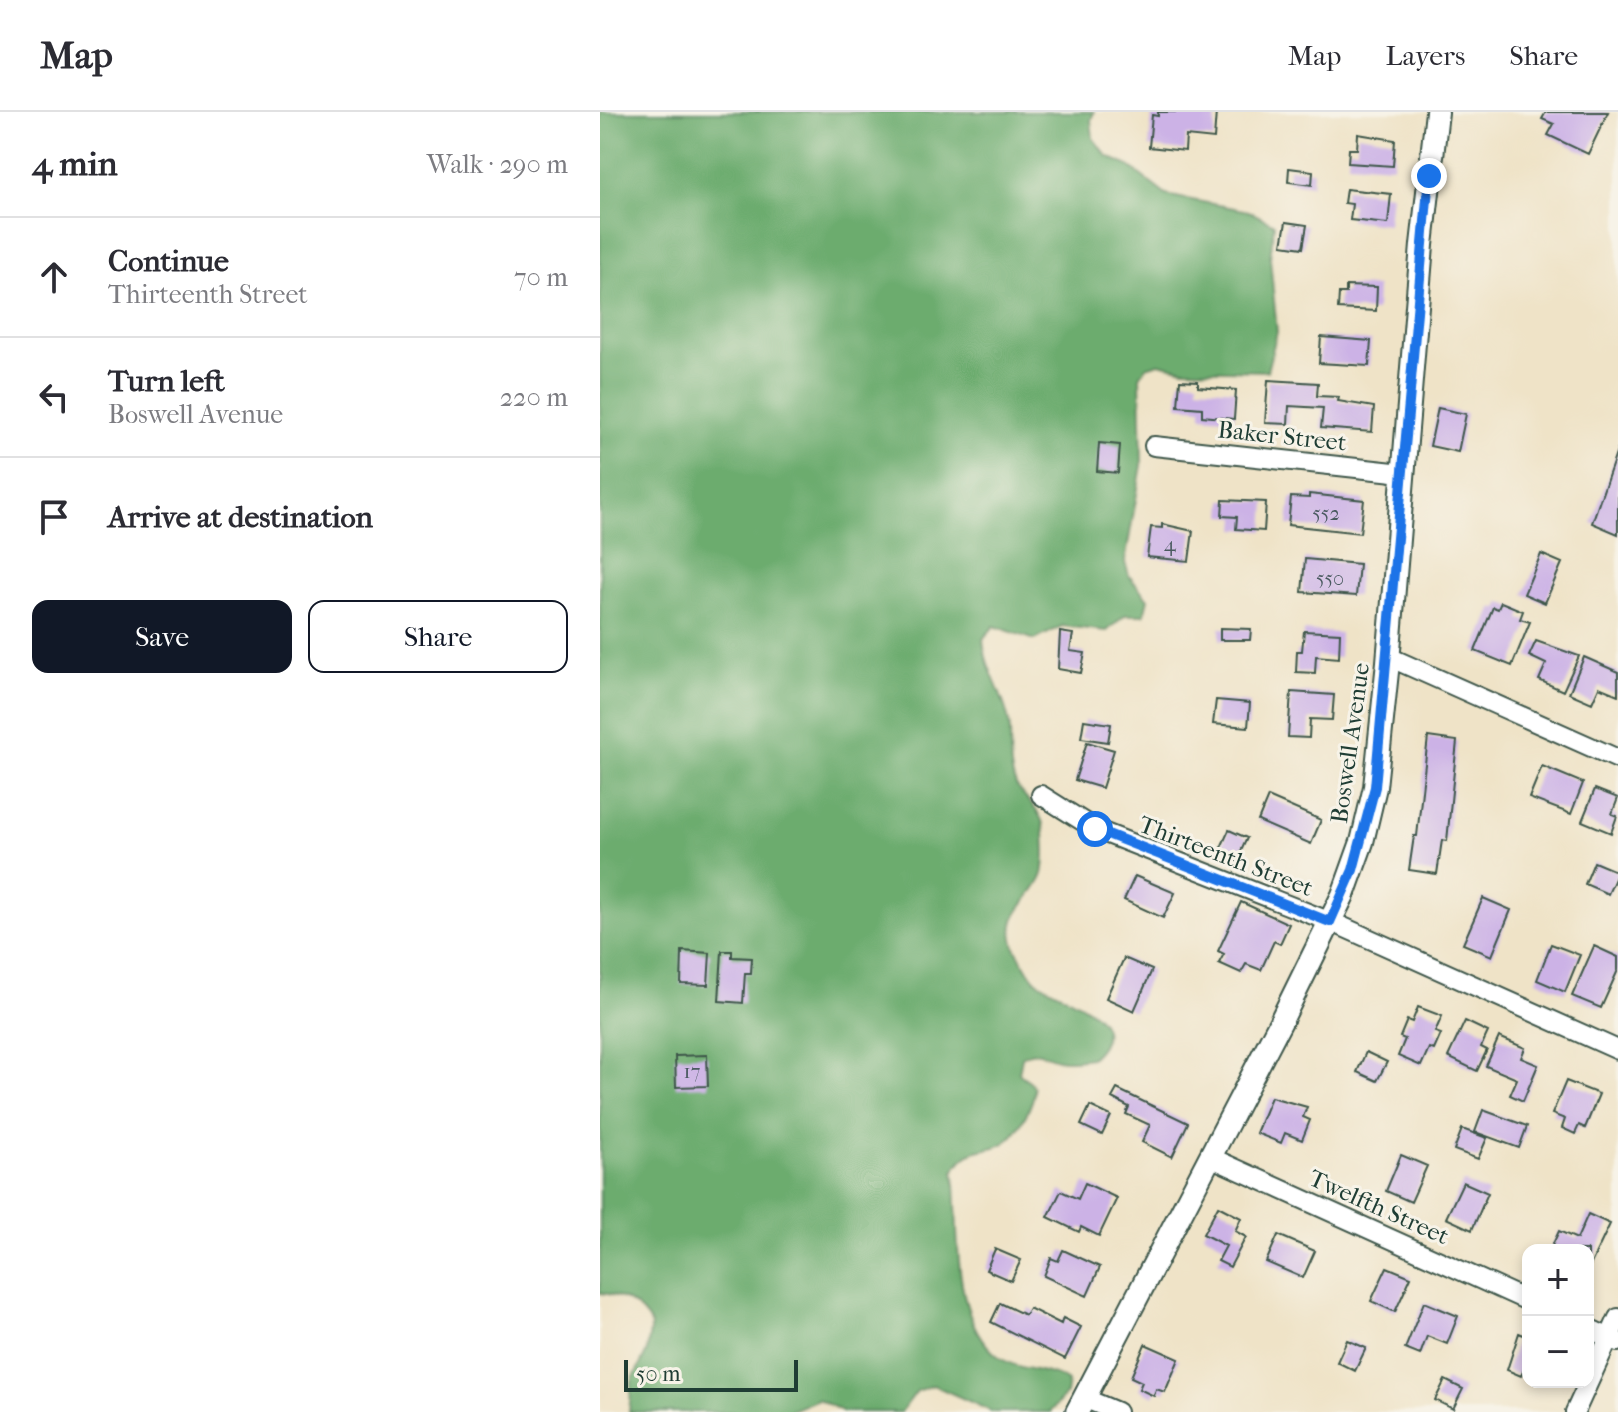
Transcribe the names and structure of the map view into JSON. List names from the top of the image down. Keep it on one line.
{"streets":{"street":["Baker Street","Boswell Avenue","Thirteenth Street","Twelfth Street"]},"crossings":[["Baker Street","Boswell Avenue"],["Boswell Avenue","Thirteenth Street"],["Boswell Avenue","Twelfth Street"]],"house_numbers":["552","4","550","17"],"scale_bar":"50 m","page":{"header":"Map","nav":["Map","Layers","Share"],"heading":["4 min","Walk · 290 m"],"list":[["Continue","Thirteenth Street","70 m"],["Turn left","Boswell Avenue","220 m"],"Arrive at destination"],"buttons":["Save","Share"],"map_buttons":["+","−"],"scale":"50 m"}}
